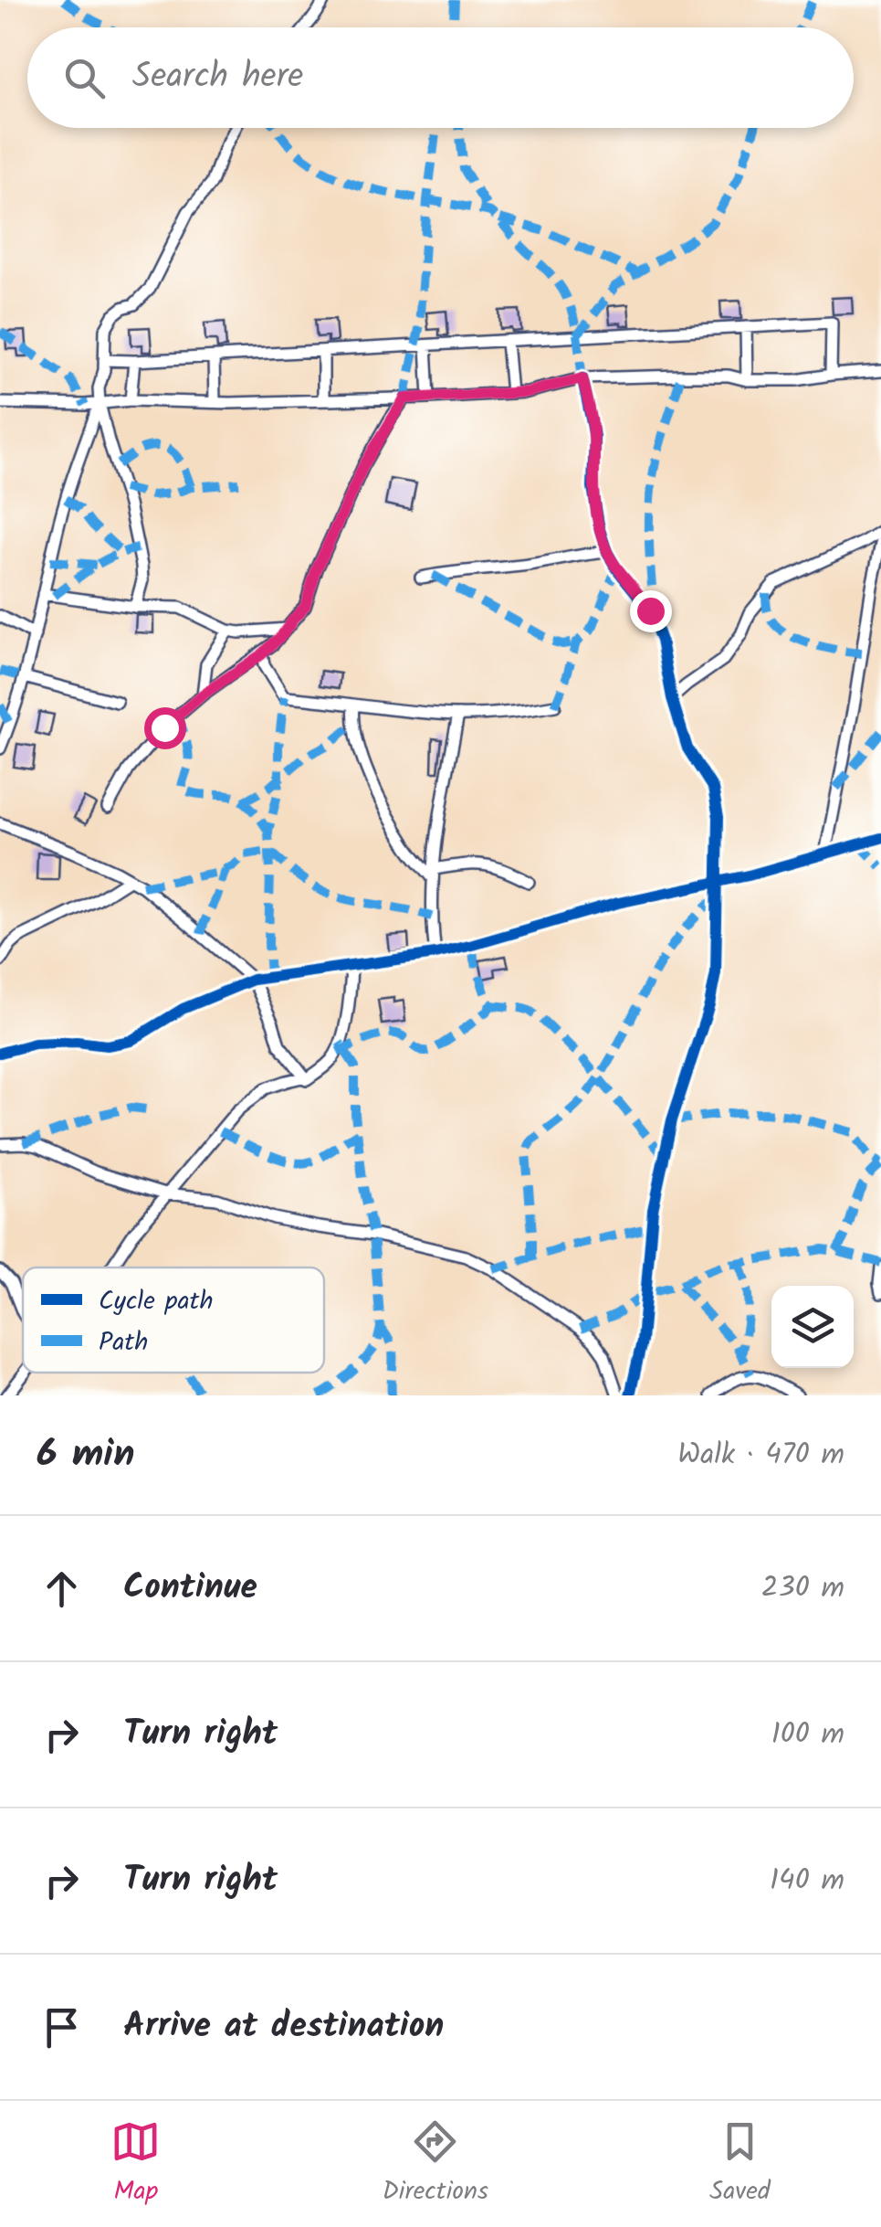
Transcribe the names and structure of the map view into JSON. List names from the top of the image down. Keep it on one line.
{"legend":["Cycle path","Path"],"page":{"search":"Search here","heading":["6 min","Walk · 470 m"],"list":[["Continue","230 m"],["Turn right","100 m"],["Turn right","140 m"],"Arrive at destination"],"nav":["Map","Directions","Saved"]}}
